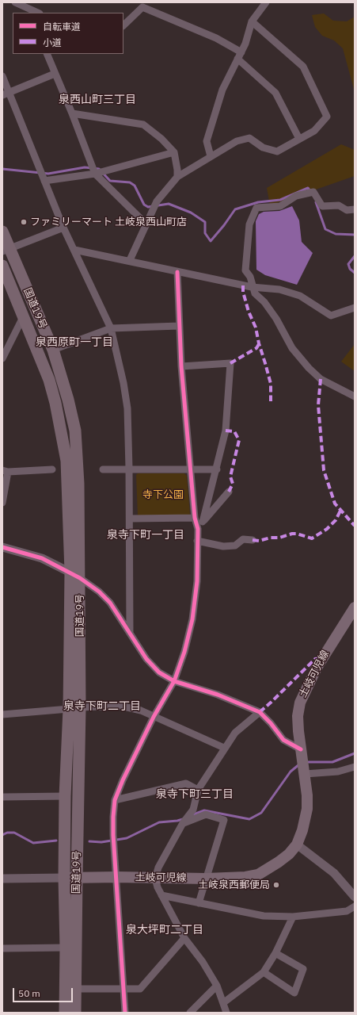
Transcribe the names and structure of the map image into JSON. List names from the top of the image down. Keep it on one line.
{"streets":{"highway":["国道19号"],"main road":["土岐可児線"]},"crossings":[["国道19号","土岐可児線"]],"districts":["泉西山町三丁目","泉西原町一丁目","泉寺下町一丁目","泉寺下町二丁目","泉寺下町三丁目","泉大坪町二丁目"],"parks":["寺下公園"],"places":["ファミリーマート 土岐泉西山町店","土岐泉西郵便局"],"legend":["自転車道","小道"],"scale_bar":"50 m"}
